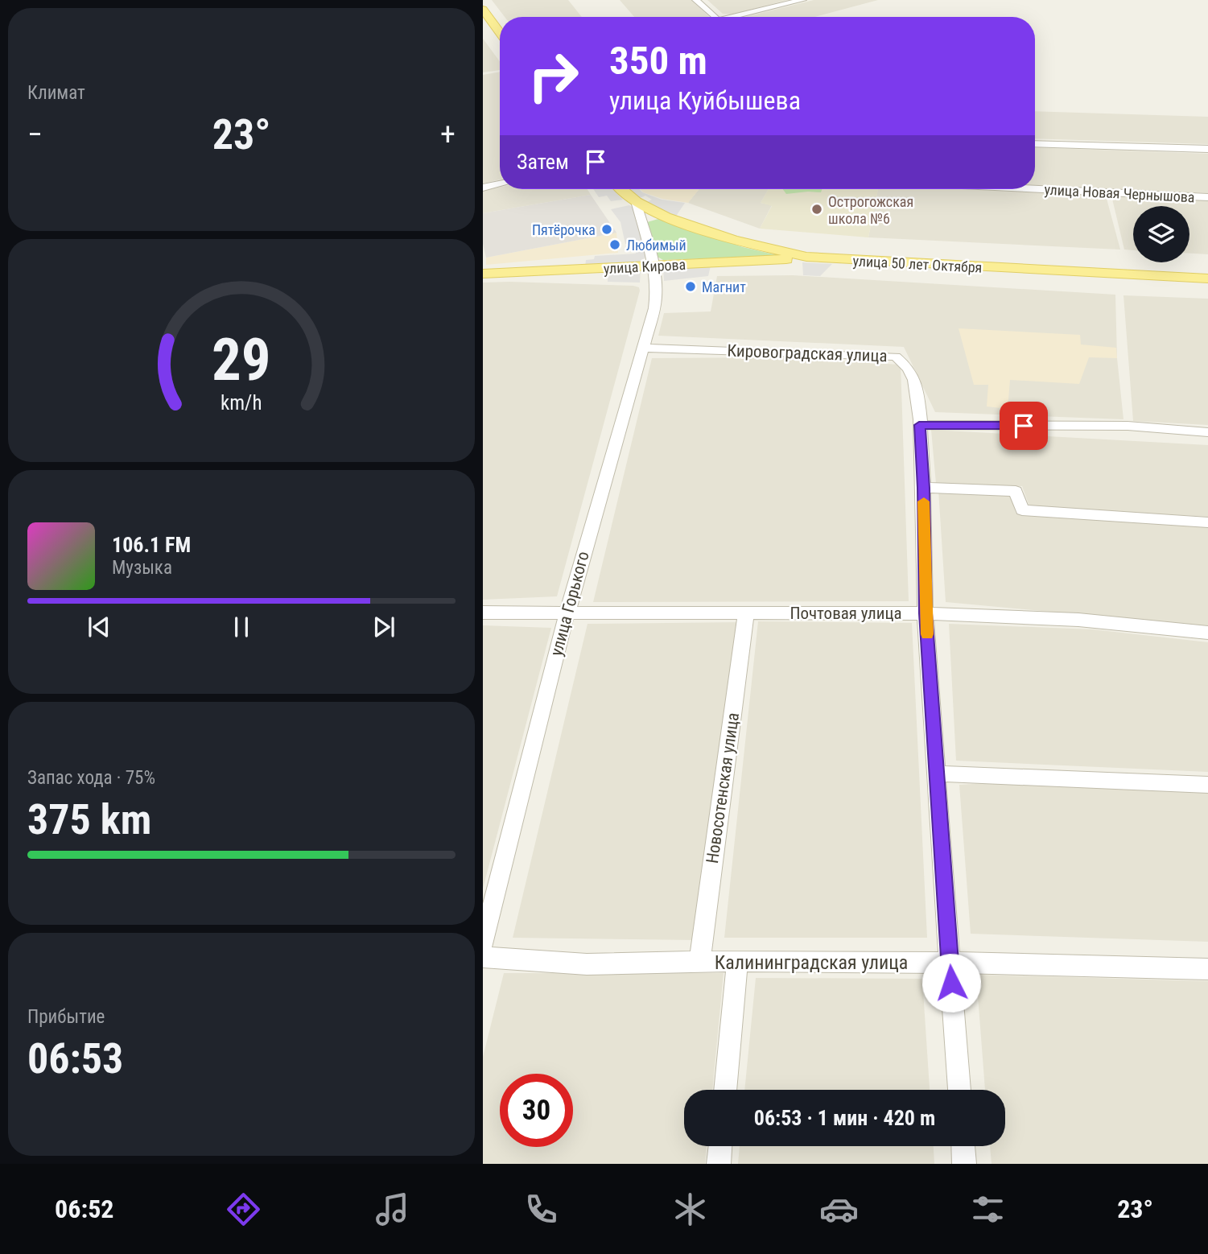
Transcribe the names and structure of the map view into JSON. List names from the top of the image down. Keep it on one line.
{"streets":{"main road":["улица 50 лет Октября","улица Кирова"],"street":["улица Новая Чернышова","Кировоградская улица","улица Горького","Почтовая улица","Новосотенская улица","Калининградская улица"]},"crossings":[["улица 50 лет Октября","улица Кирова"],["улица Кирова","улица Горького"],["Кировоградская улица","улица Горького"],["Кировоградская улица","Почтовая улица"],["Кировоградская улица","Калининградская улица"],["улица Горького","Почтовая улица"],["Почтовая улица","Новосотенская улица"],["Новосотенская улица","Калининградская улица"]],"places":["Острогожская школа №6","Пятёрочка","Любимый","Магнит"],"page":{"tile":["Климат",["Запас хода · 75%","375 km"],["Прибытие","06:53"]],"turn":["350 m","улица Куйбышева"],"heat":["−","23°","+"],"then":"Затем","song":["106.1 FM","Музыка"],"limit":"30","trip":"06:53 · 1 мин · 420 m","tabs":["06:52","23°"],"gauge":["29","km/h"]}}
